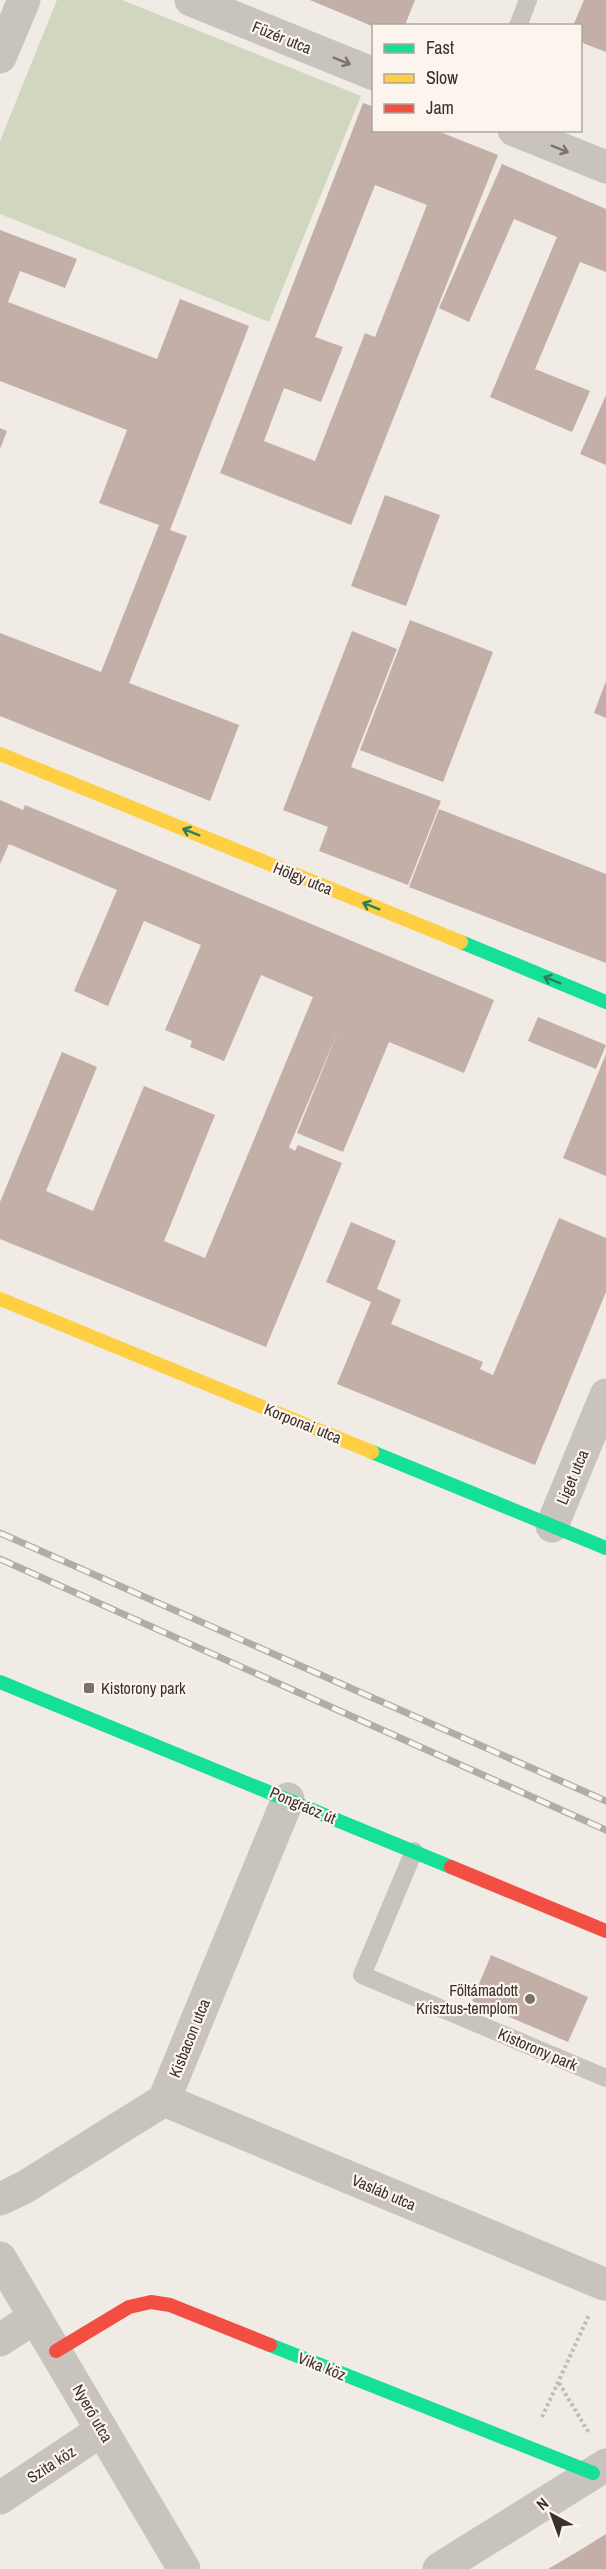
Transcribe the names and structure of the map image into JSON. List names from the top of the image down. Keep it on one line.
{"streets":{"street":["Füzér utca","Hölgy utca","Korponai utca","Liget utca","Pongrácz út","Kisbacon utca","Vasláb utca","Vika köz","Nyerő utca","Szita köz"],"lane":["Kistorony park"]},"crossings":[["Korponai utca","Liget utca"],["Pongrácz út","Kisbacon utca"],["Pongrácz út","Kistorony park"],["Kisbacon utca","Vasláb utca"],["Vika köz","Nyerő utca"],["Nyerő utca","Szita köz"]],"one_way":["Füzér utca","Hölgy utca"],"places":{"transit":["Kistorony park"],"other":["Föltámadott Krisztus-templom"]},"legend":["Fast","Slow","Jam"],"north":"top left"}
